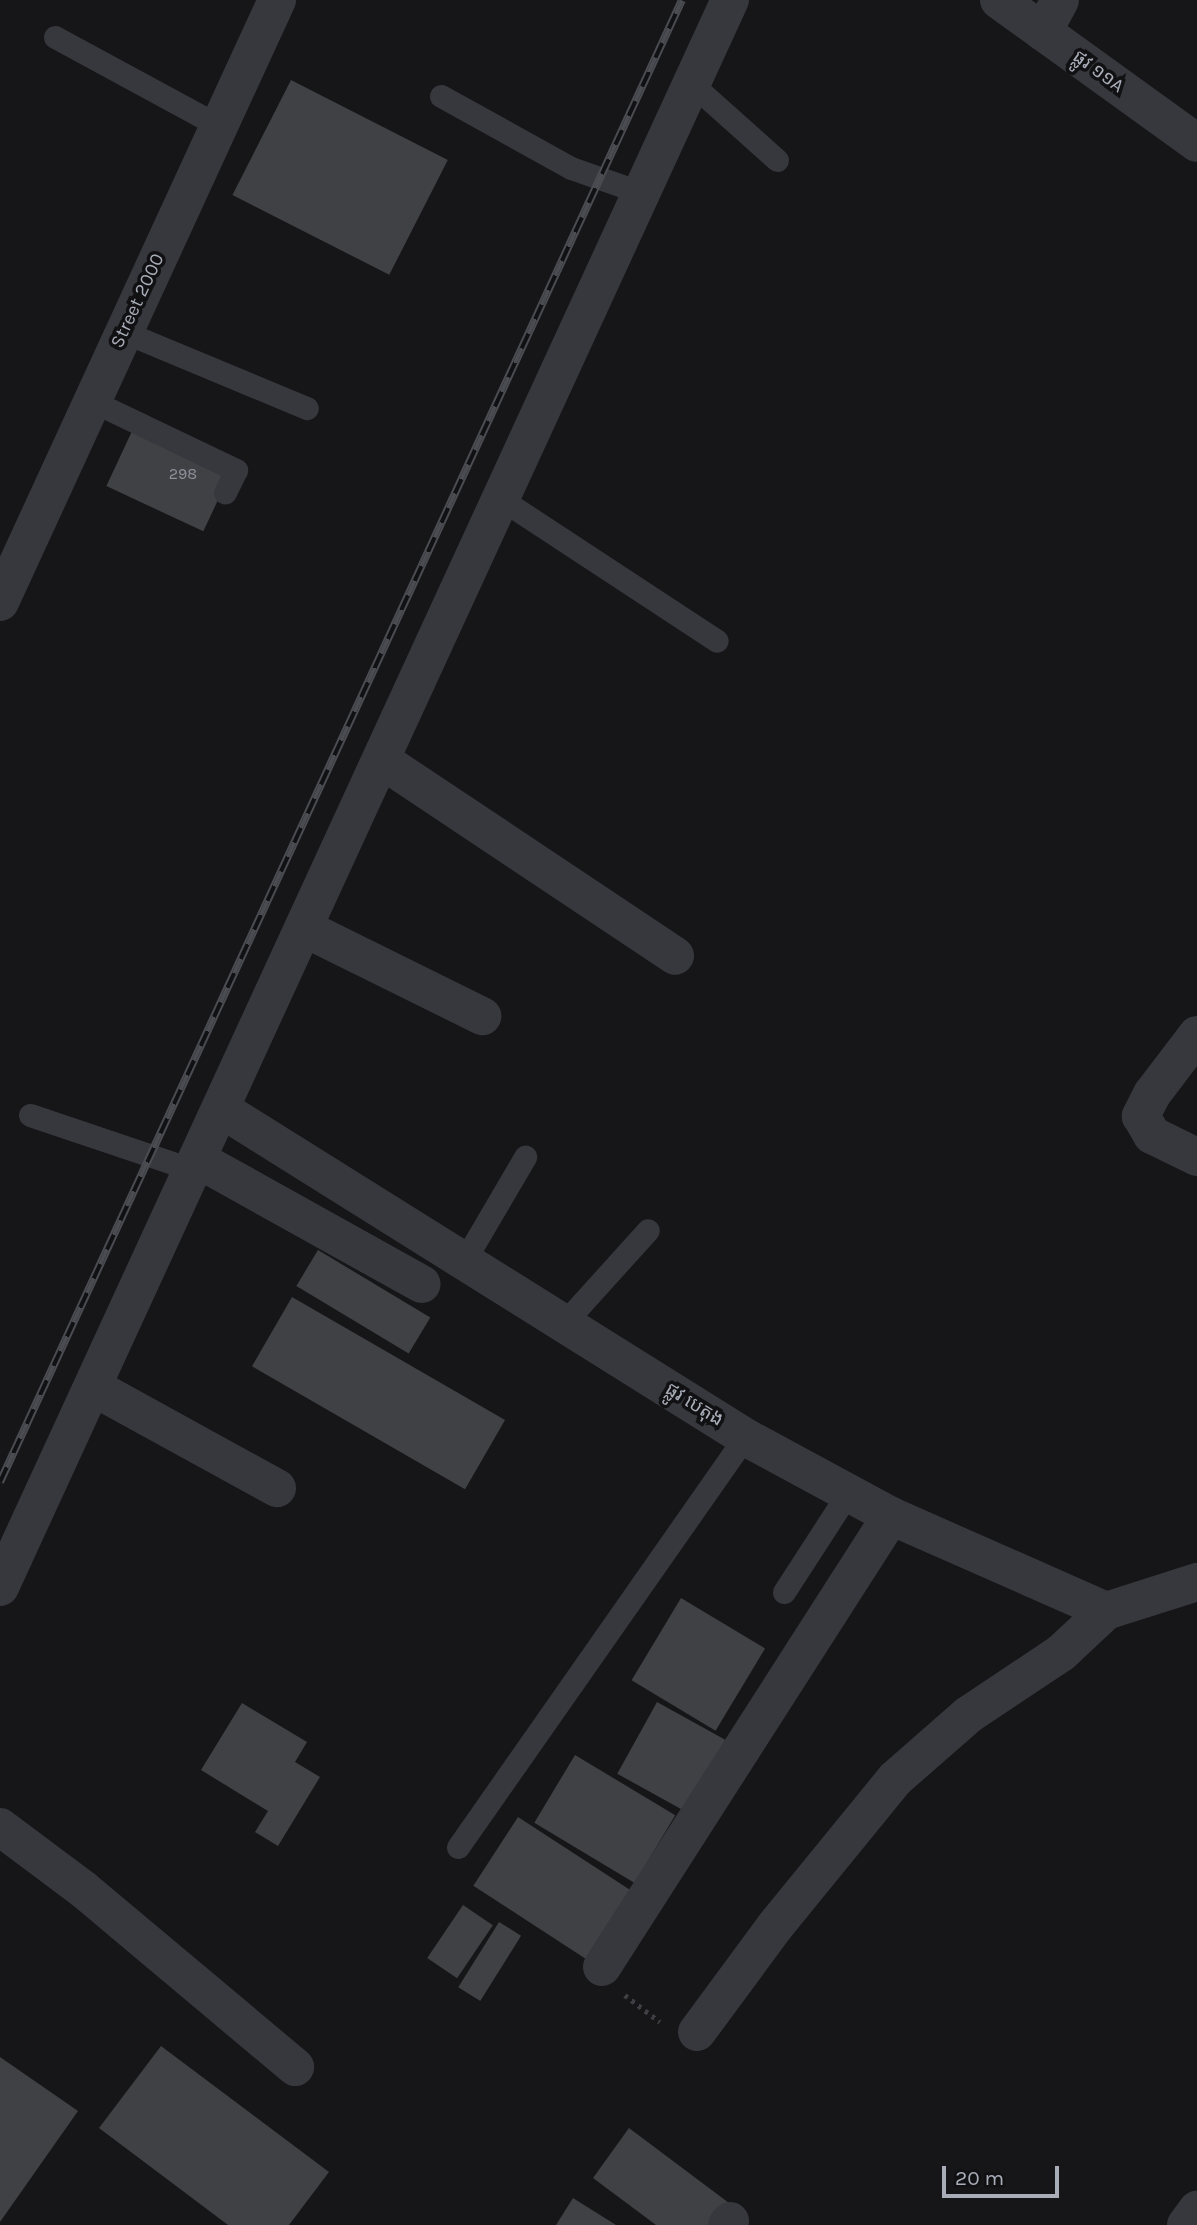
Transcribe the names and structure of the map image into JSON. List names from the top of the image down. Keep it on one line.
{"streets":{"street":["ផ្លូវ ១១A","Street 2000","ផ្លូវ បេតុង"]},"house_numbers":["298"],"scale_bar":"20 m"}
